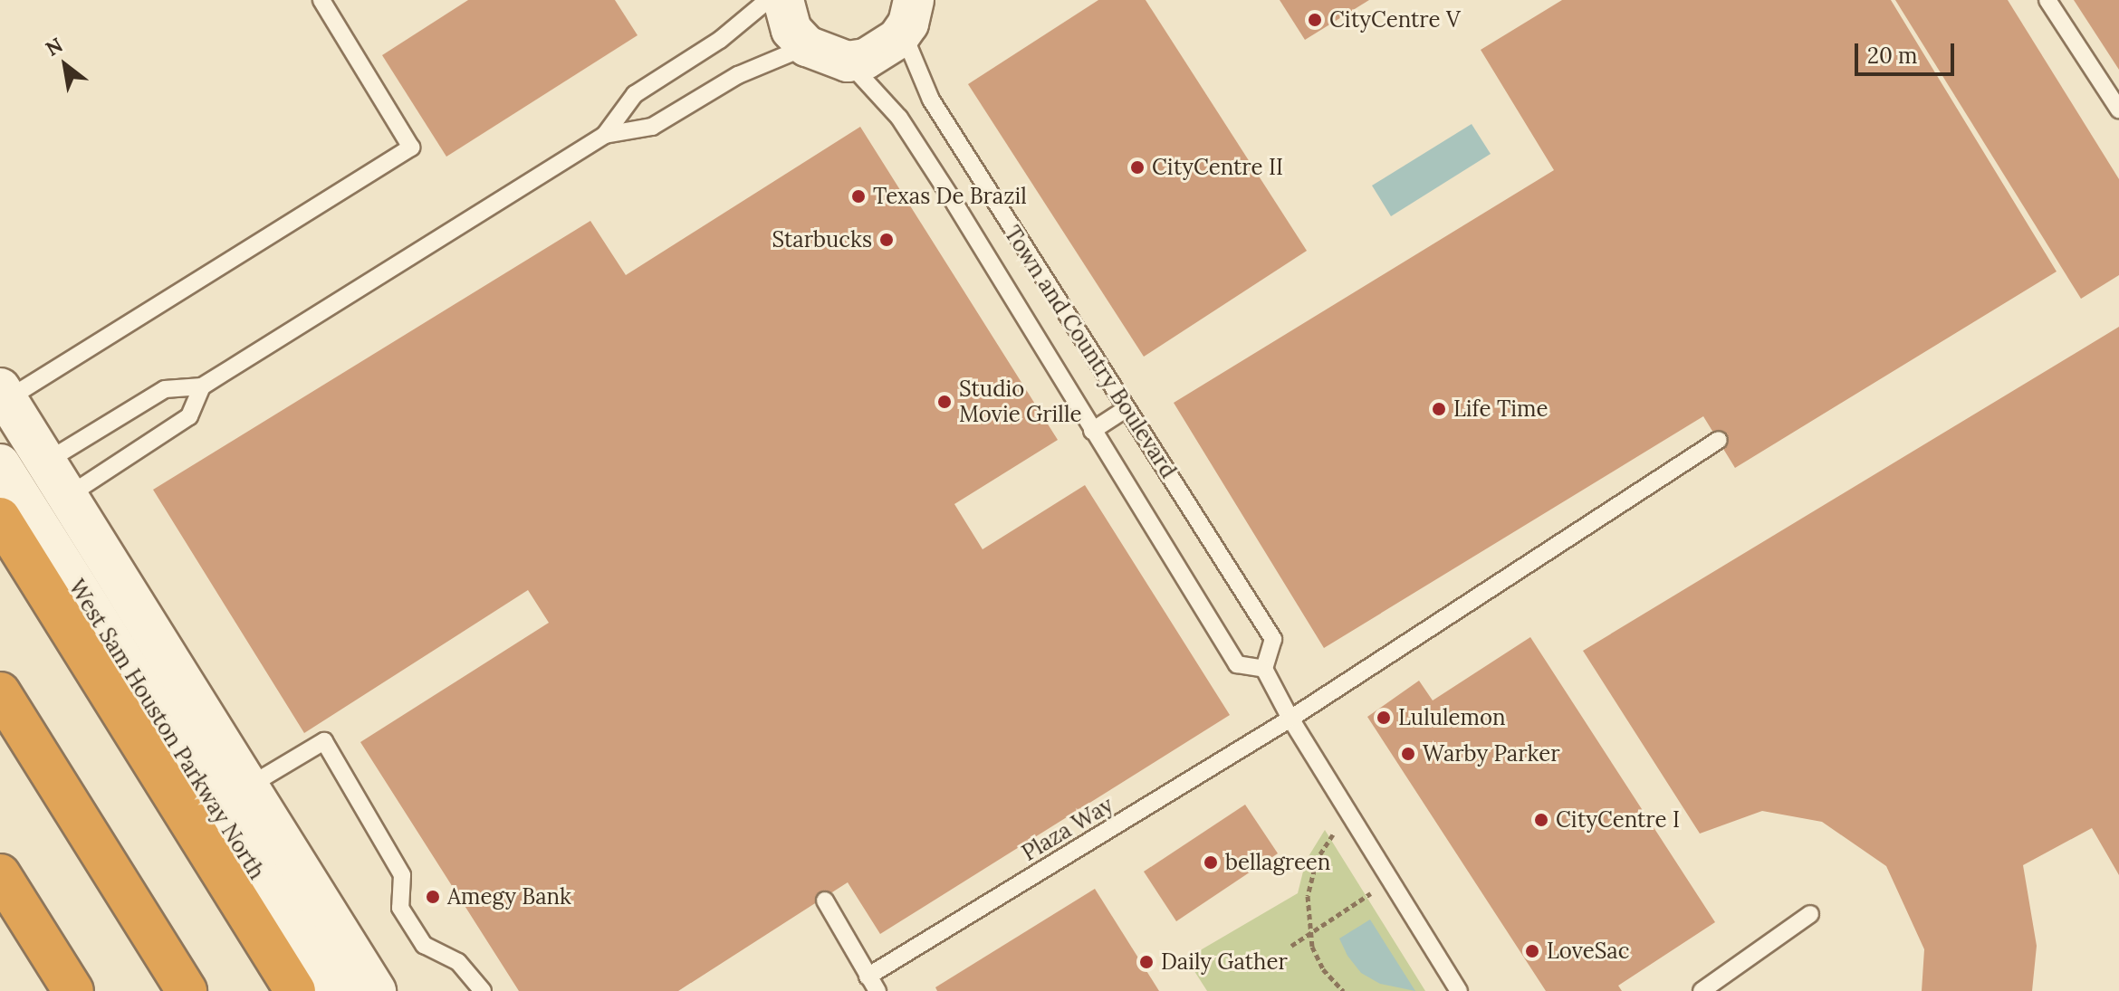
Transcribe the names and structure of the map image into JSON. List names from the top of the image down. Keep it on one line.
{"streets":{"main road":["Town and Country Boulevard","West Sam Houston Parkway North"],"lane":["Plaza Way"]},"places":["CityCentre V","CityCentre II","Texas De Brazil","Starbucks","Studio Movie Grille","Life Time","Lululemon","Warby Parker","CityCentre I","bellagreen","Amegy Bank","LoveSac","Daily Gather"],"scale_bar":"20 m","north":"top left"}
